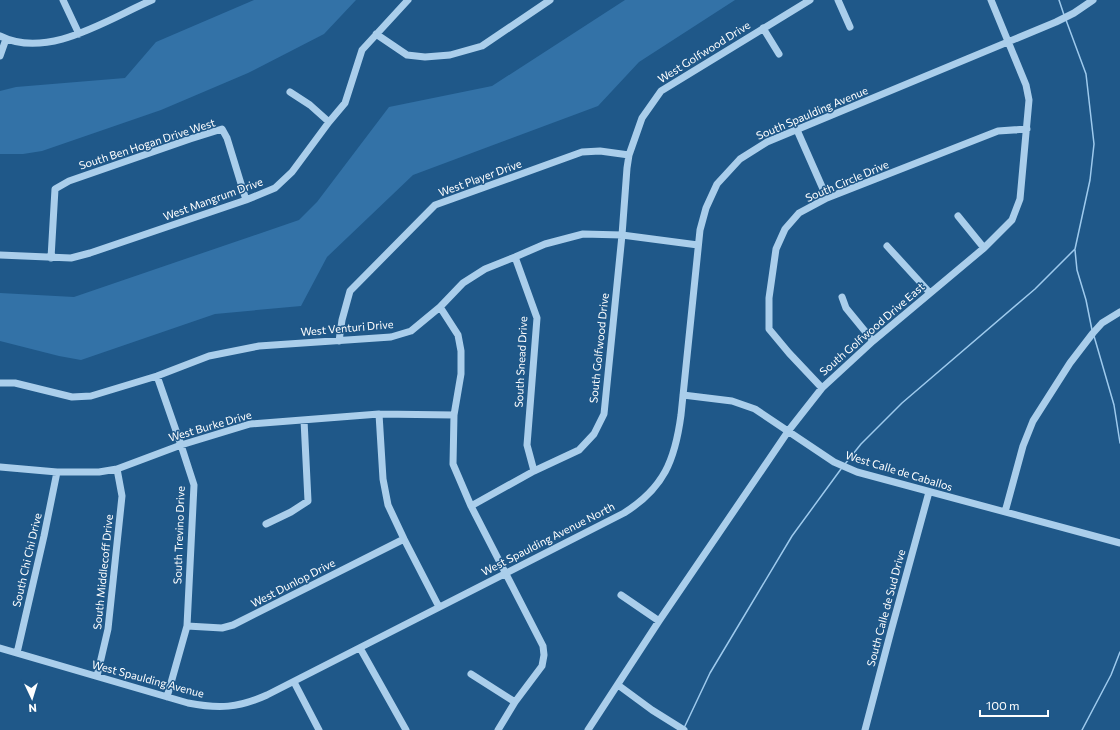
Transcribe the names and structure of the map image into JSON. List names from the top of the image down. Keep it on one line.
{"streets":{"street":["West Golfwood Drive","South Spaulding Avenue","South Ben Hogan Drive West","West Player Drive","South Circle Drive","West Mangrum Drive","West Venturi Drive","South Golfwood Drive East","South Golfwood Drive","South Snead Drive","West Burke Drive","West Calle de Caballos","South Trevino Drive","West Spaulding Avenue North","South Chi Chi Drive","South Middlecoff Drive","West Dunlop Drive","South Calle de Sud Drive","West Spaulding Avenue"]},"crossings":[["West Golfwood Drive","West Player Drive"],["West Golfwood Drive","South Golfwood Drive"],["South Spaulding Avenue","West Venturi Drive"],["South Spaulding Avenue","South Golfwood Drive East"],["South Spaulding Avenue","West Calle de Caballos"],["South Spaulding Avenue","West Spaulding Avenue North"],["South Ben Hogan Drive West","West Mangrum Drive"],["West Player Drive","West Venturi Drive"],["South Circle Drive","South Golfwood Drive East"],["West Venturi Drive","South Golfwood Drive"],["West Venturi Drive","South Snead Drive"],["West Venturi Drive","South Trevino Drive"],["South Golfwood Drive East","West Calle de Caballos"],["South Golfwood Drive","South Snead Drive"],["West Burke Drive","South Trevino Drive"],["West Burke Drive","South Chi Chi Drive"],["West Burke Drive","South Middlecoff Drive"],["West Calle de Caballos","South Calle de Sud Drive"],["South Trevino Drive","West Dunlop Drive"],["South Trevino Drive","West Spaulding Avenue"],["West Spaulding Avenue North","West Spaulding Avenue"],["South Chi Chi Drive","West Spaulding Avenue"],["South Middlecoff Drive","West Spaulding Avenue"]],"scale_bar":"100 m","north":"bottom"}
